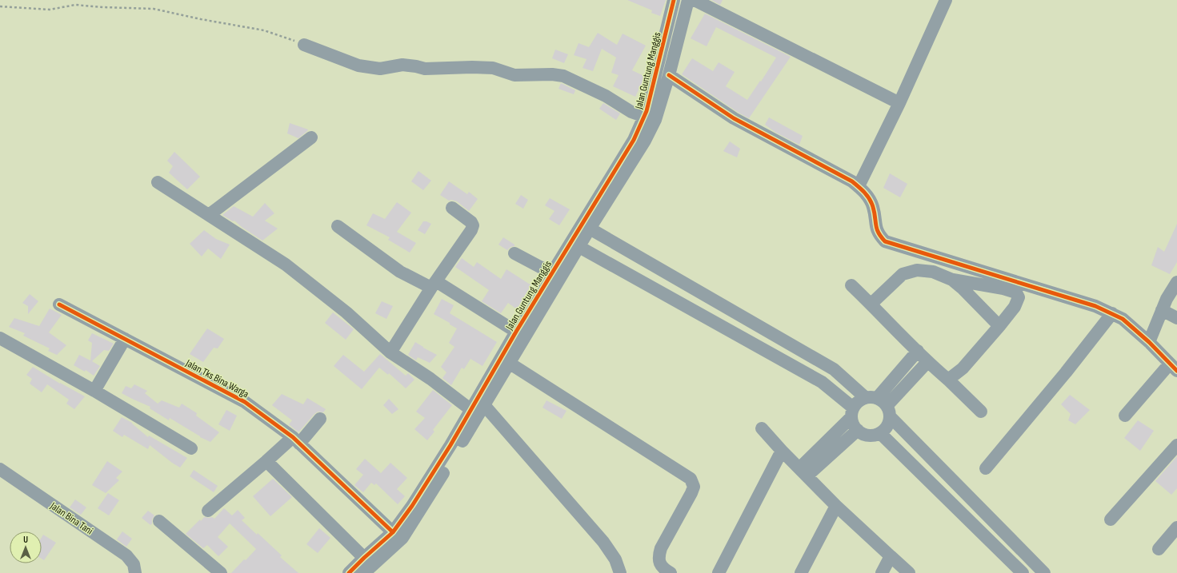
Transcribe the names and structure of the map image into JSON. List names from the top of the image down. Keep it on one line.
{"streets":{"street":["Jalan Guntung Manggis","Jalan Tks Bina Warga","Jalan Bina Tani"]},"crossings":[["Jalan Guntung Manggis","Jalan Tks Bina Warga"]],"north":"top"}
